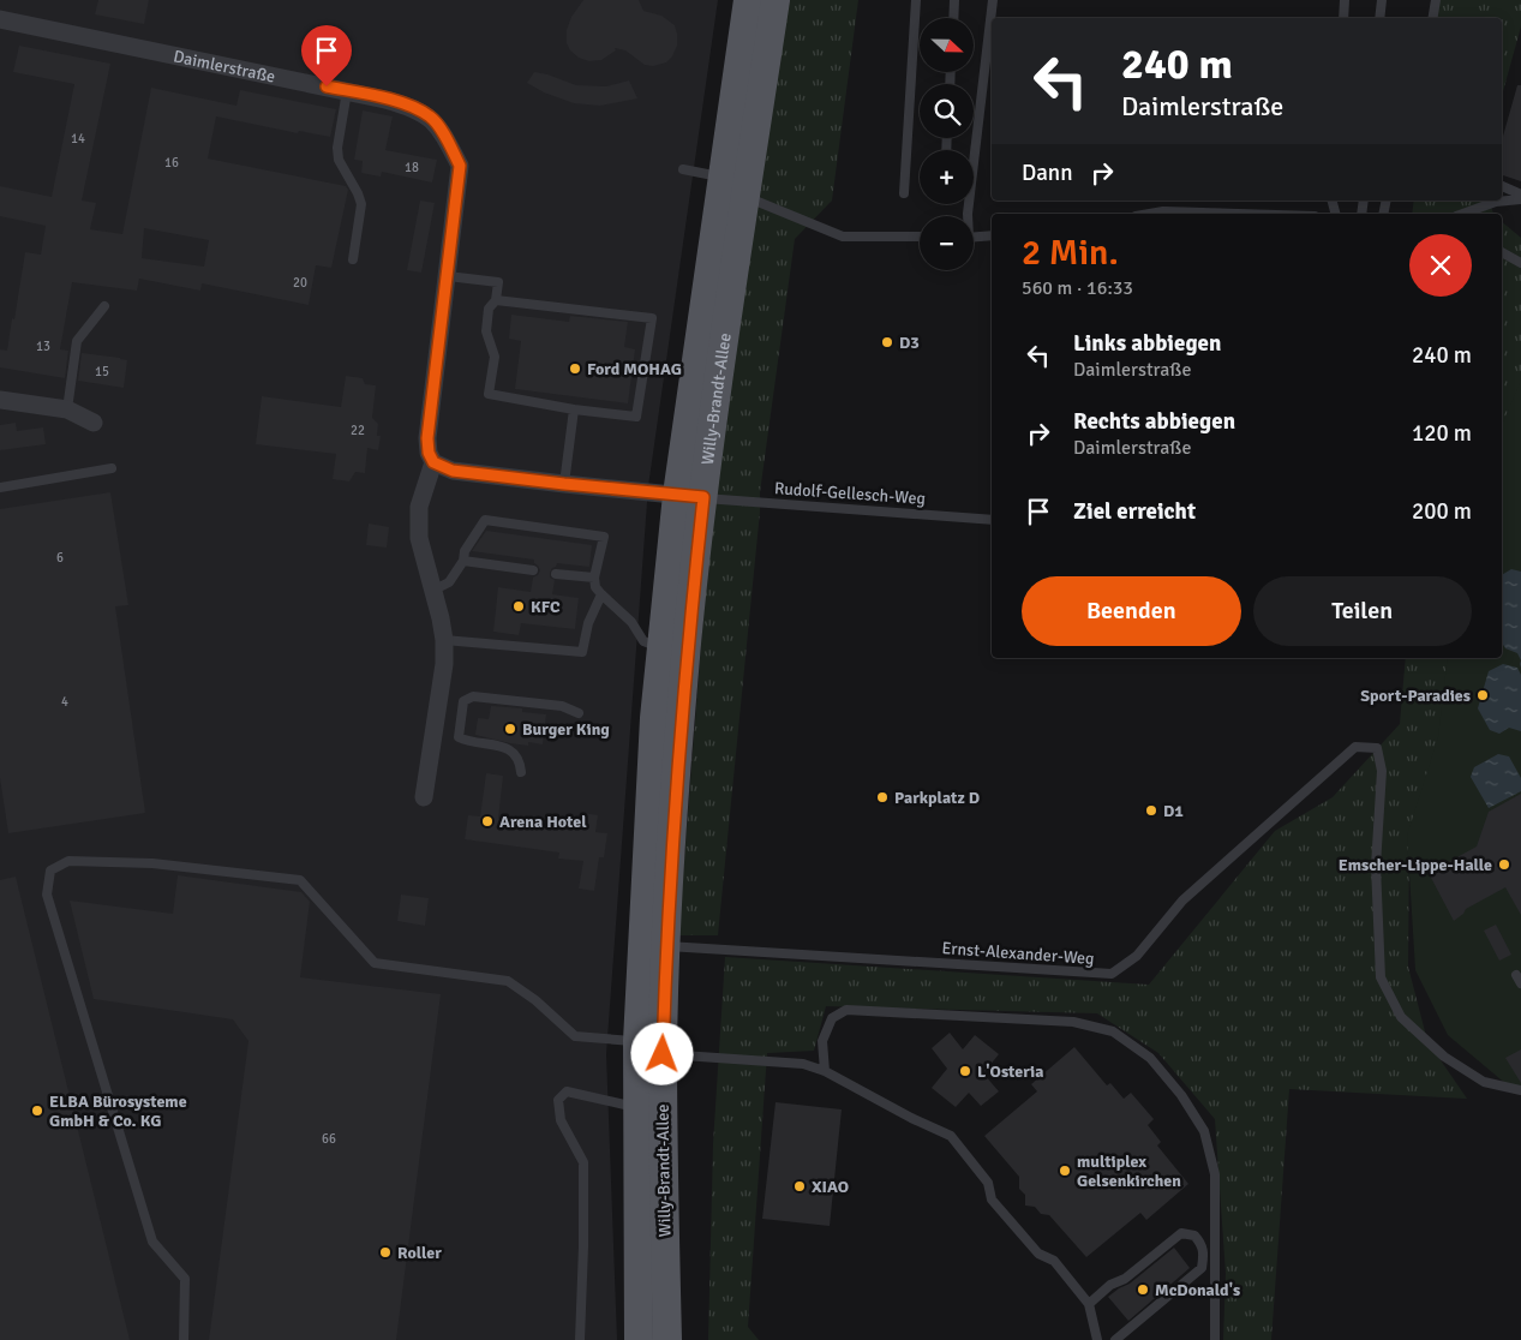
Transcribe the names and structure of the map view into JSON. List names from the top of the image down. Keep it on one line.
{"streets":{"main road":["Willy-Brandt-Allee"],"street":["Daimlerstraße"],"lane":["Rudolf-Gellesch-Weg","Ernst-Alexander-Weg"]},"crossings":[["Willy-Brandt-Allee","Rudolf-Gellesch-Weg"],["Willy-Brandt-Allee","Ernst-Alexander-Weg"]],"places":["D3","Ford MOHAG","KFC","Sport-Paradies","Burger King","Parkplatz D","D1","Arena Hotel","Emscher-Lippe-Halle","L'Osteria","ELBA Bürosysteme GmbH & Co. KG","multiplex Gelsenkirchen","XIAO","Roller","McDonald's"],"house_numbers":["14","16","18","20","13","15","22","6","4","66"],"north":"right","page":{"map_buttons":["+","−"],"turn":["240 m","Daimlerstraße"],"then":"Dann","heading":["2 Min.","560 m · 16:33"],"list":[{"name":"Links abbiegen","note":"Daimlerstraße","value":"240 m"},{"name":"Rechts abbiegen","note":"Daimlerstraße","value":"120 m"},{"name":"Ziel erreicht","value":"200 m"}],"buttons":["Beenden","Teilen"]}}
